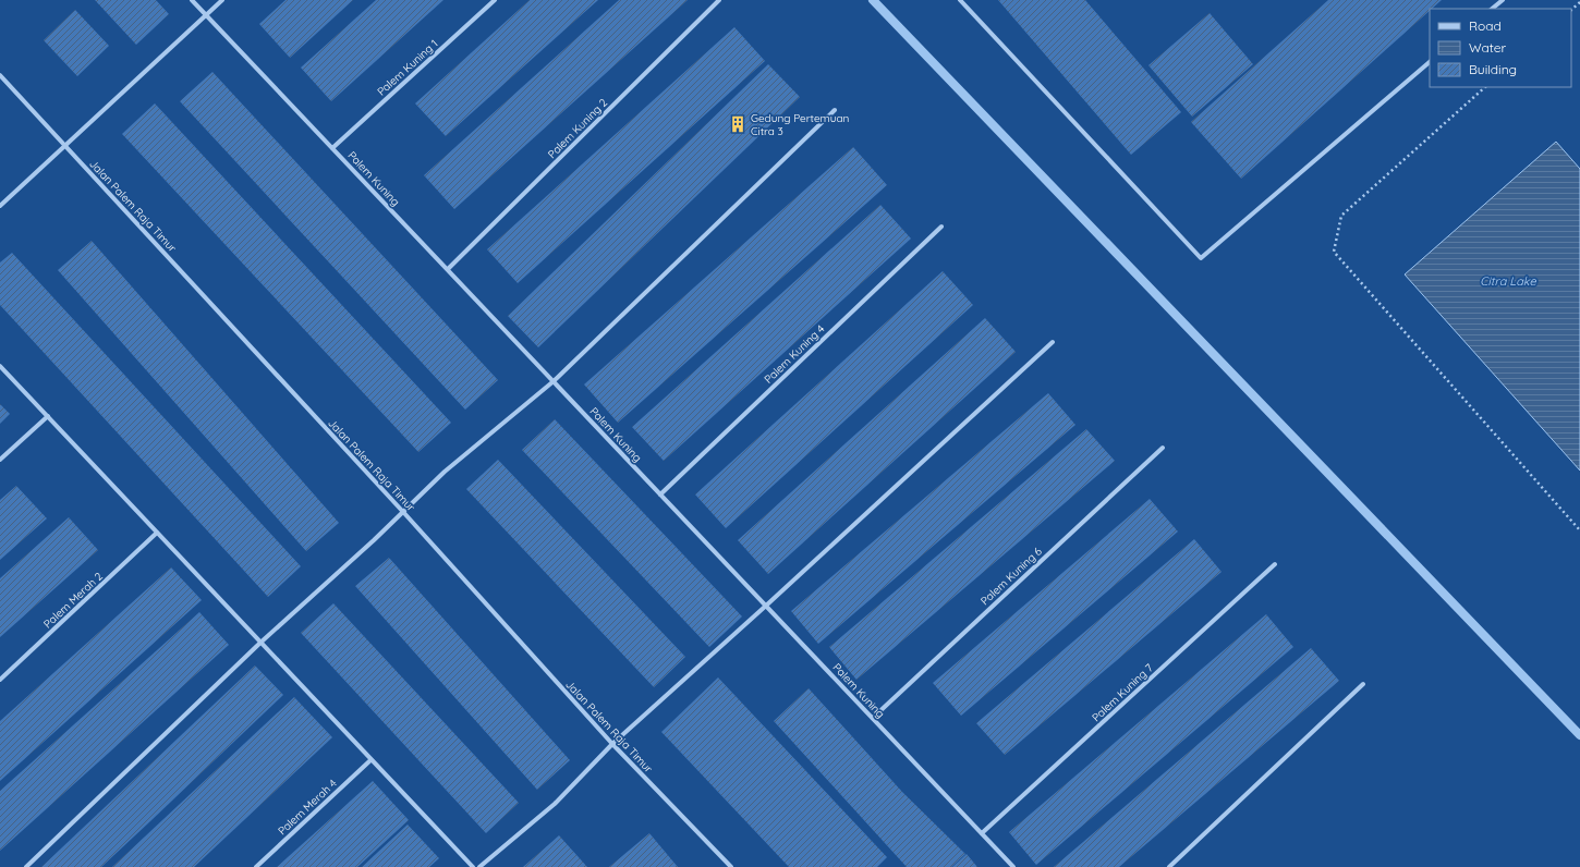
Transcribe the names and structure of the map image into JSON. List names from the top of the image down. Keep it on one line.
{"streets":{"street":["Palem Kuning 1","Palem Kuning 2","Palem Kuning","Jalan Palem Raja Timur","Palem Kuning 4","Palem Kuning 6","Palem Merah 2","Palem Kuning 7","Palem Merah 4"]},"crossings":[["Palem Kuning 1","Palem Kuning"],["Palem Kuning 2","Palem Kuning"],["Palem Kuning","Palem Kuning 4"],["Palem Kuning","Palem Kuning 6"],["Palem Kuning","Palem Kuning 7"]],"water":["Citra Lake"],"places":{"building":["Gedung Pertemuan Citra 3"]},"legend":["Road","Water","Building"]}
